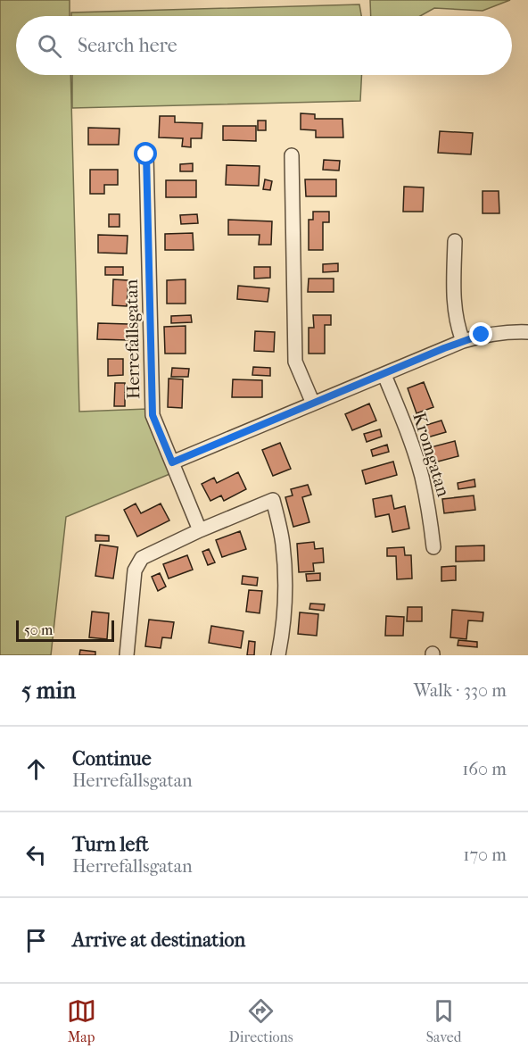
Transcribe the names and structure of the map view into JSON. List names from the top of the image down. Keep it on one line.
{"streets":{"street":["Herrefallsgatan","Kromgatan"]},"scale_bar":"50 m","page":{"search":"Search here","scale":"50 m","heading":["5 min","Walk · 330 m"],"list":[["Continue","Herrefallsgatan","160 m"],["Turn left","Herrefallsgatan","170 m"],"Arrive at destination"],"nav":["Map","Directions","Saved"]}}
